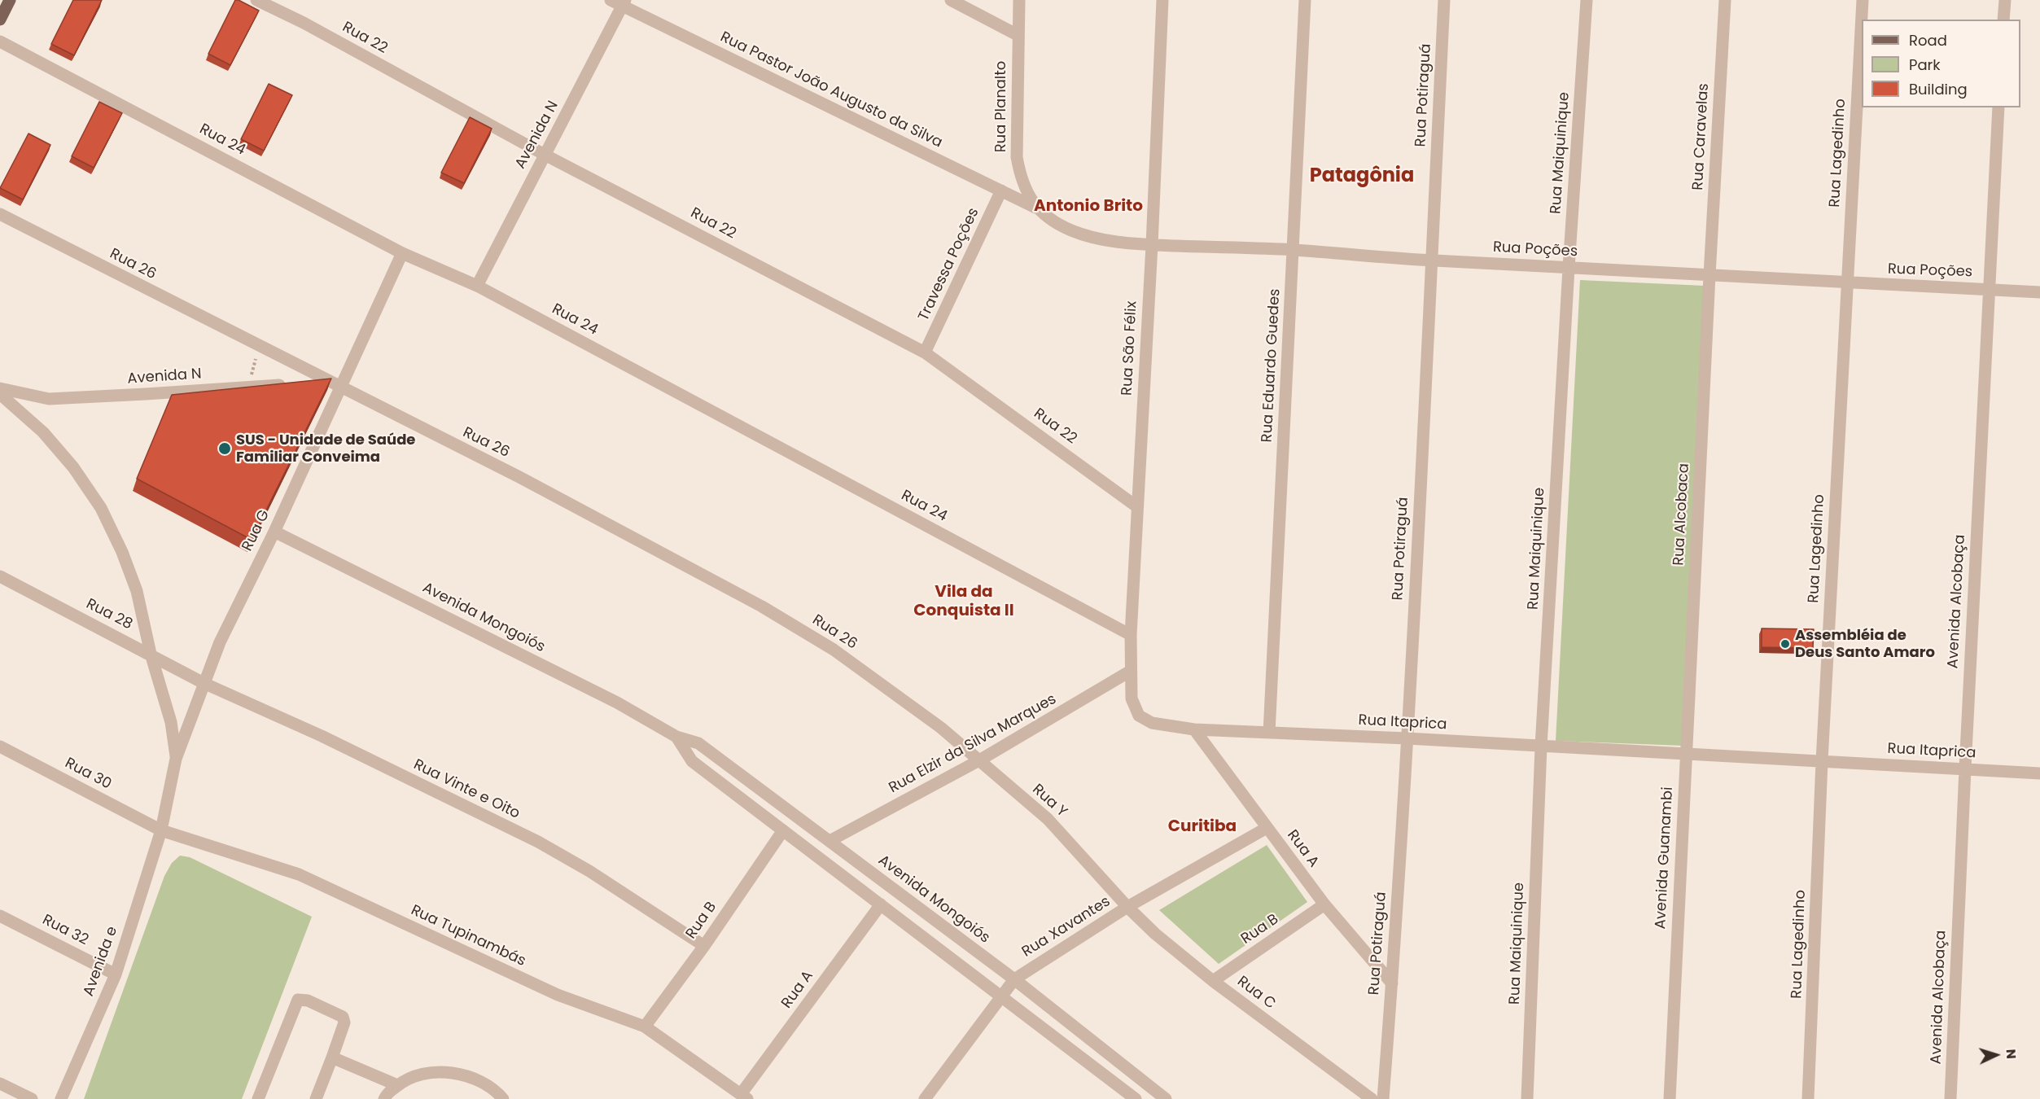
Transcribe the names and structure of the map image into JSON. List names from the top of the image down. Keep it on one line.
{"streets":{"street":["Rua 22","Rua Pastor João Augusto da Silva","Rua Potiraguá","Rua Planalto","Avenida N","Rua Caravelas","Rua 24","Rua Maiquinique","Rua Lagedinho","Rua Poções","Rua 26","Travessa Poções","Rua São Félix","Rua Eduardo Guedes","Rua Alcobaca","Rua G","Avenida Alcobaça","Rua 28","Avenida Mongoiós","Rua Itaprica","Rua Elzir da Silva Marques","Rua 30","Rua Vinte e Oito","Rua Y","Rua A","Avenida Guanambi","Rua B","Rua Xavantes","Rua 32","Rua Tupinambás","Avenida e","Rua C"]},"crossings":[["Rua 22","Avenida N"],["Rua 22","Travessa Poções"],["Rua 22","Rua São Félix"],["Rua Pastor João Augusto da Silva","Rua Planalto"],["Rua Pastor João Augusto da Silva","Avenida N"],["Rua Pastor João Augusto da Silva","Rua Poções"],["Rua Pastor João Augusto da Silva","Travessa Poções"],["Rua Potiraguá","Rua Poções"],["Rua Potiraguá","Rua Itaprica"],["Rua Potiraguá","Rua A"],["Rua Planalto","Rua Poções"],["Avenida N","Rua 24"],["Rua Caravelas","Rua Poções"],["Rua Caravelas","Rua Alcobaca"],["Rua 24","Rua São Félix"],["Rua 24","Rua G"],["Rua Maiquinique","Rua Poções"],["Rua Maiquinique","Rua Itaprica"],["Rua Lagedinho","Rua Poções"],["Rua Lagedinho","Rua Itaprica"],["Rua Poções","Rua São Félix"],["Rua Poções","Rua Eduardo Guedes"],["Rua Poções","Rua Alcobaca"],["Rua Poções","Avenida Alcobaça"],["Rua 26","Rua G"],["Rua 26","Rua Y"],["Rua São Félix","Rua Itaprica"],["Rua São Félix","Rua Elzir da Silva Marques"],["Rua Eduardo Guedes","Rua Itaprica"],["Rua Alcobaca","Rua Itaprica"],["Rua Alcobaca","Avenida Guanambi"],["Rua G","Rua 28"],["Rua G","Avenida Mongoiós"],["Rua G","Rua 30"],["Rua G","Rua Vinte e Oito"],["Rua G","Rua Tupinambás"],["Rua G","Avenida e"],["Avenida Alcobaça","Rua Itaprica"],["Rua 28","Rua Vinte e Oito"],["Avenida Mongoiós","Rua Elzir da Silva Marques"],["Avenida Mongoiós","Rua A"],["Avenida Mongoiós","Rua B"],["Avenida Mongoiós","Rua Xavantes"],["Rua Itaprica","Rua A"],["Rua Itaprica","Avenida Guanambi"],["Rua Elzir da Silva Marques","Rua Y"],["Rua 30","Rua Tupinambás"],["Rua 30","Avenida e"],["Rua Vinte e Oito","Rua B"],["Rua Y","Rua Xavantes"],["Rua Y","Rua C"],["Rua A","Rua B"],["Rua A","Rua Xavantes"],["Rua A","Rua Tupinambás"],["Rua B","Rua Tupinambás"],["Rua B","Rua C"],["Rua Xavantes","Rua C"],["Rua 32","Avenida e"],["Rua Tupinambás","Avenida e"]],"districts":["Patagônia","Antonio Brito","Vila da Conquista II","Curitiba"],"places":["SUS - Unidade de Saúde Familiar Conveima","Assembléia de Deus Santo Amaro"],"legend":["Road","Park","Building"],"north":"right"}
